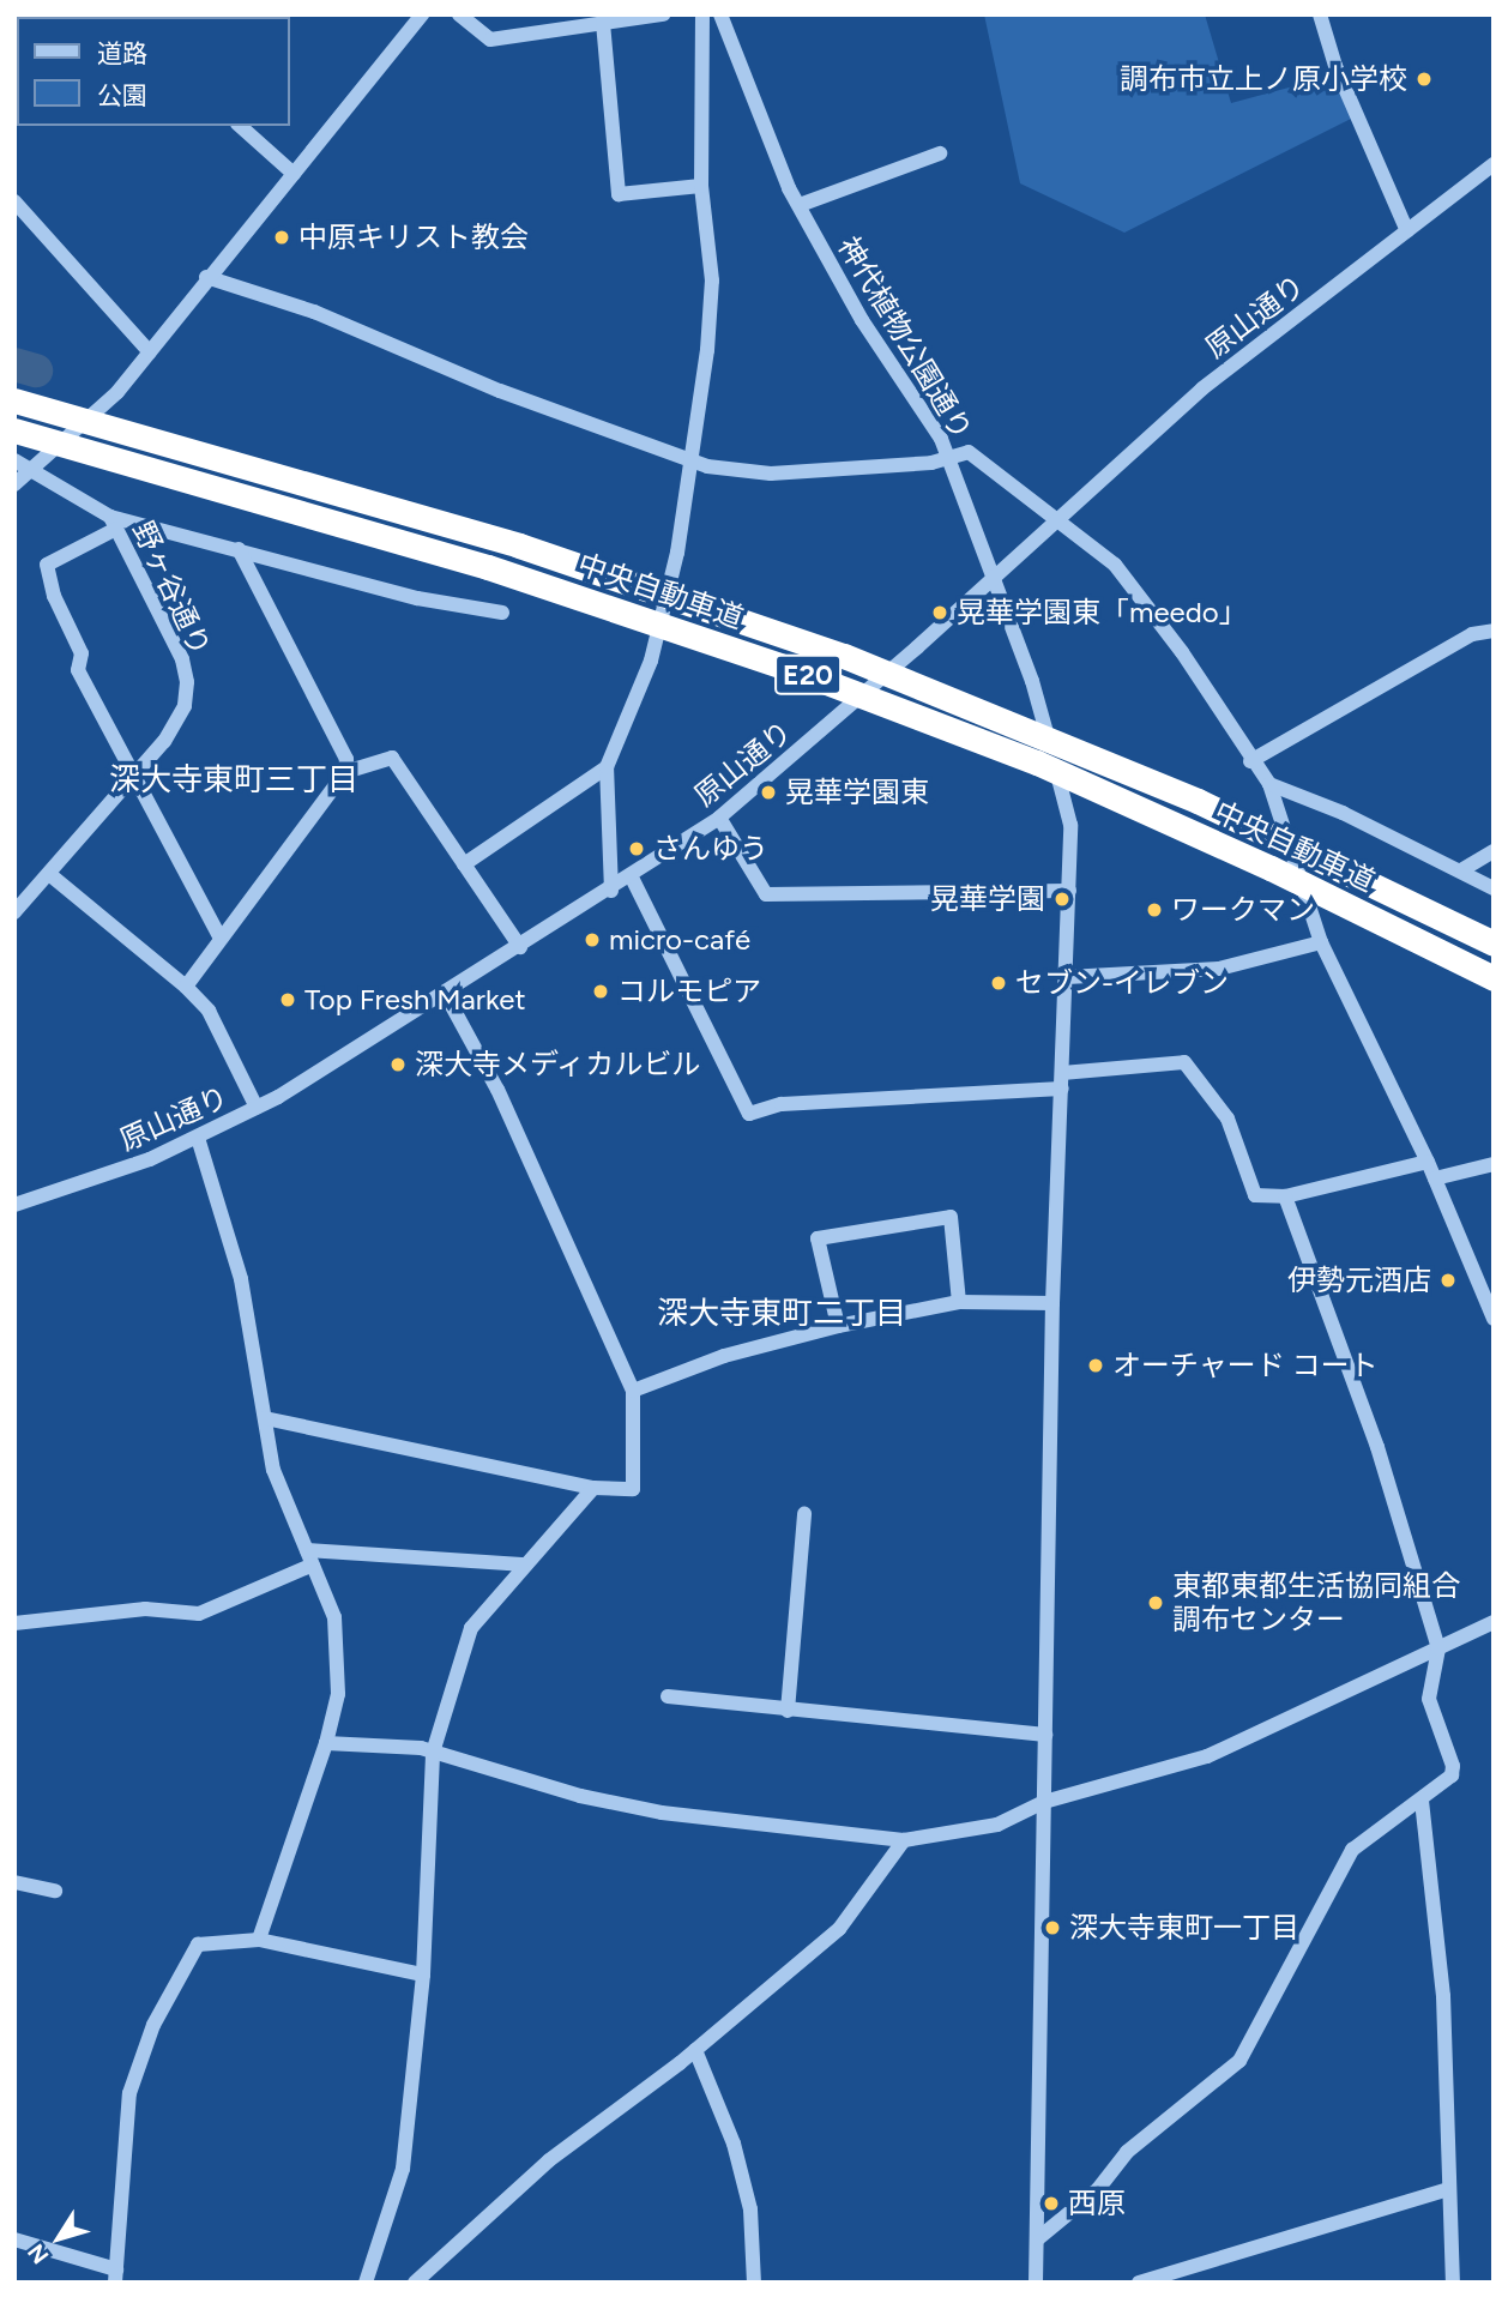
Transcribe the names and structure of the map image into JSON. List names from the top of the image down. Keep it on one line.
{"streets":{"highway":["中央自動車道","E20"],"street":["原山通り","神代植物公園通り","野ヶ谷通り"]},"crossings":[["原山通り","神代植物公園通り"]],"districts":["深大寺東町三丁目","深大寺東町二丁目"],"places":["調布市立上ノ原小学校","中原キリスト教会","晃華学園東「meedo」","晃華学園東","さんゆう","晃華学園","ワークマン","micro-café","セブン-イレブン","コルモピア","Top Fresh Market","深大寺メディカルビル","伊勢元酒店","オーチャード コート","東都東都生活協同組合 調布センター","深大寺東町一丁目","西原"],"legend":["道路","公園"],"north":"bottom left"}
